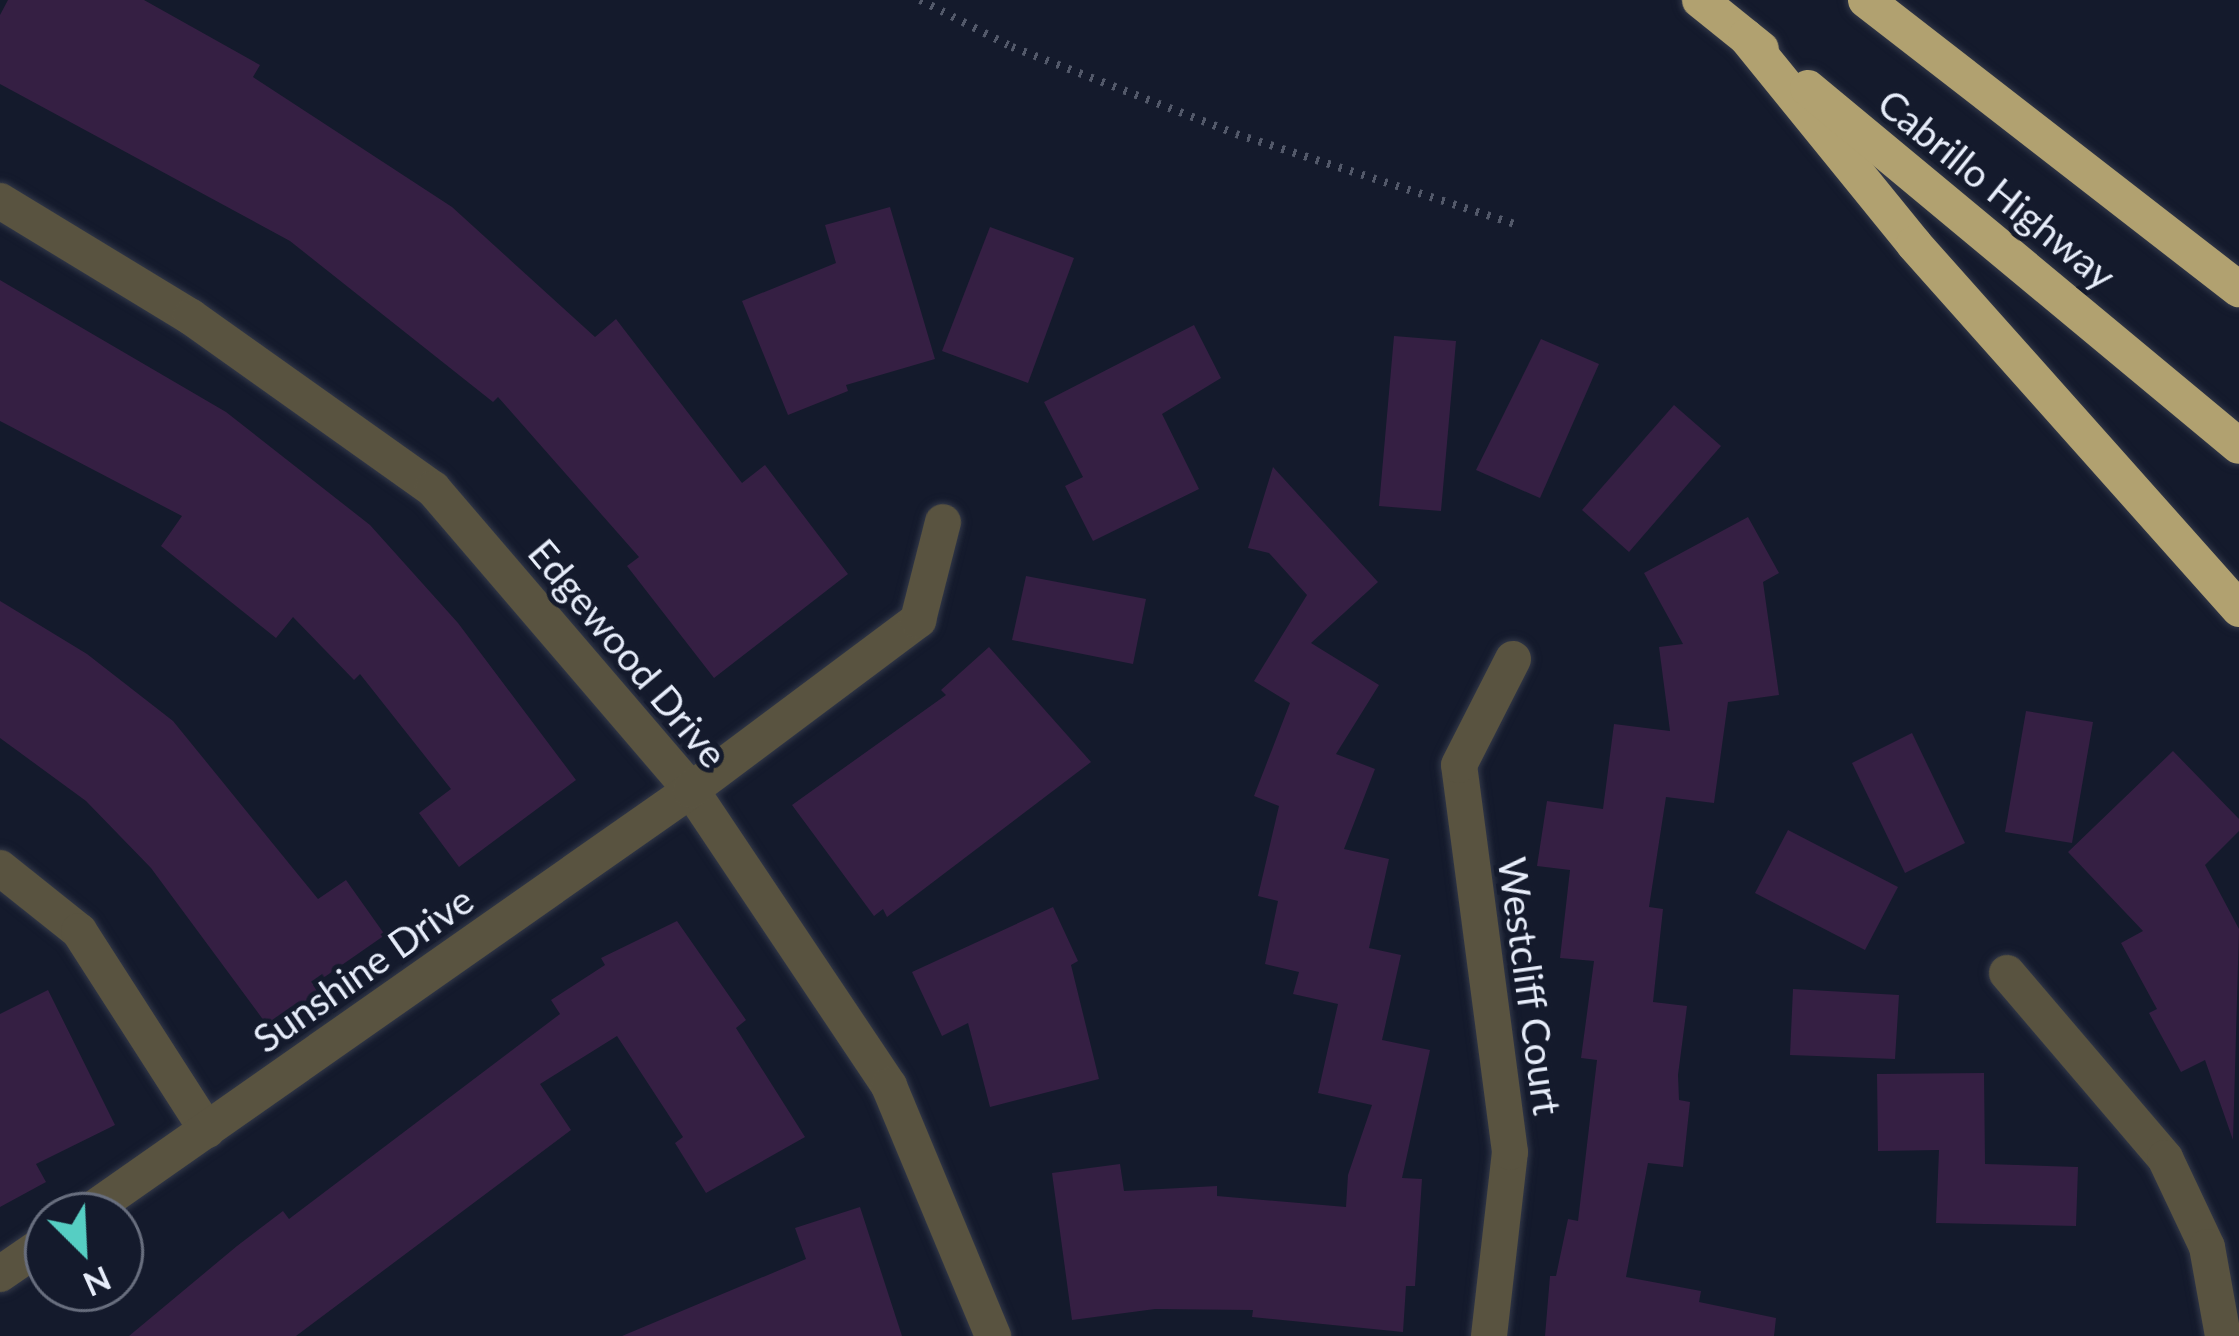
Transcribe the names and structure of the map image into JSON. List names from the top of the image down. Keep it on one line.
{"streets":{"highway":["Cabrillo Highway"],"street":["Edgewood Drive","Sunshine Drive","Westcliff Court"]},"crossings":[["Edgewood Drive","Sunshine Drive"]],"north":"bottom right"}
